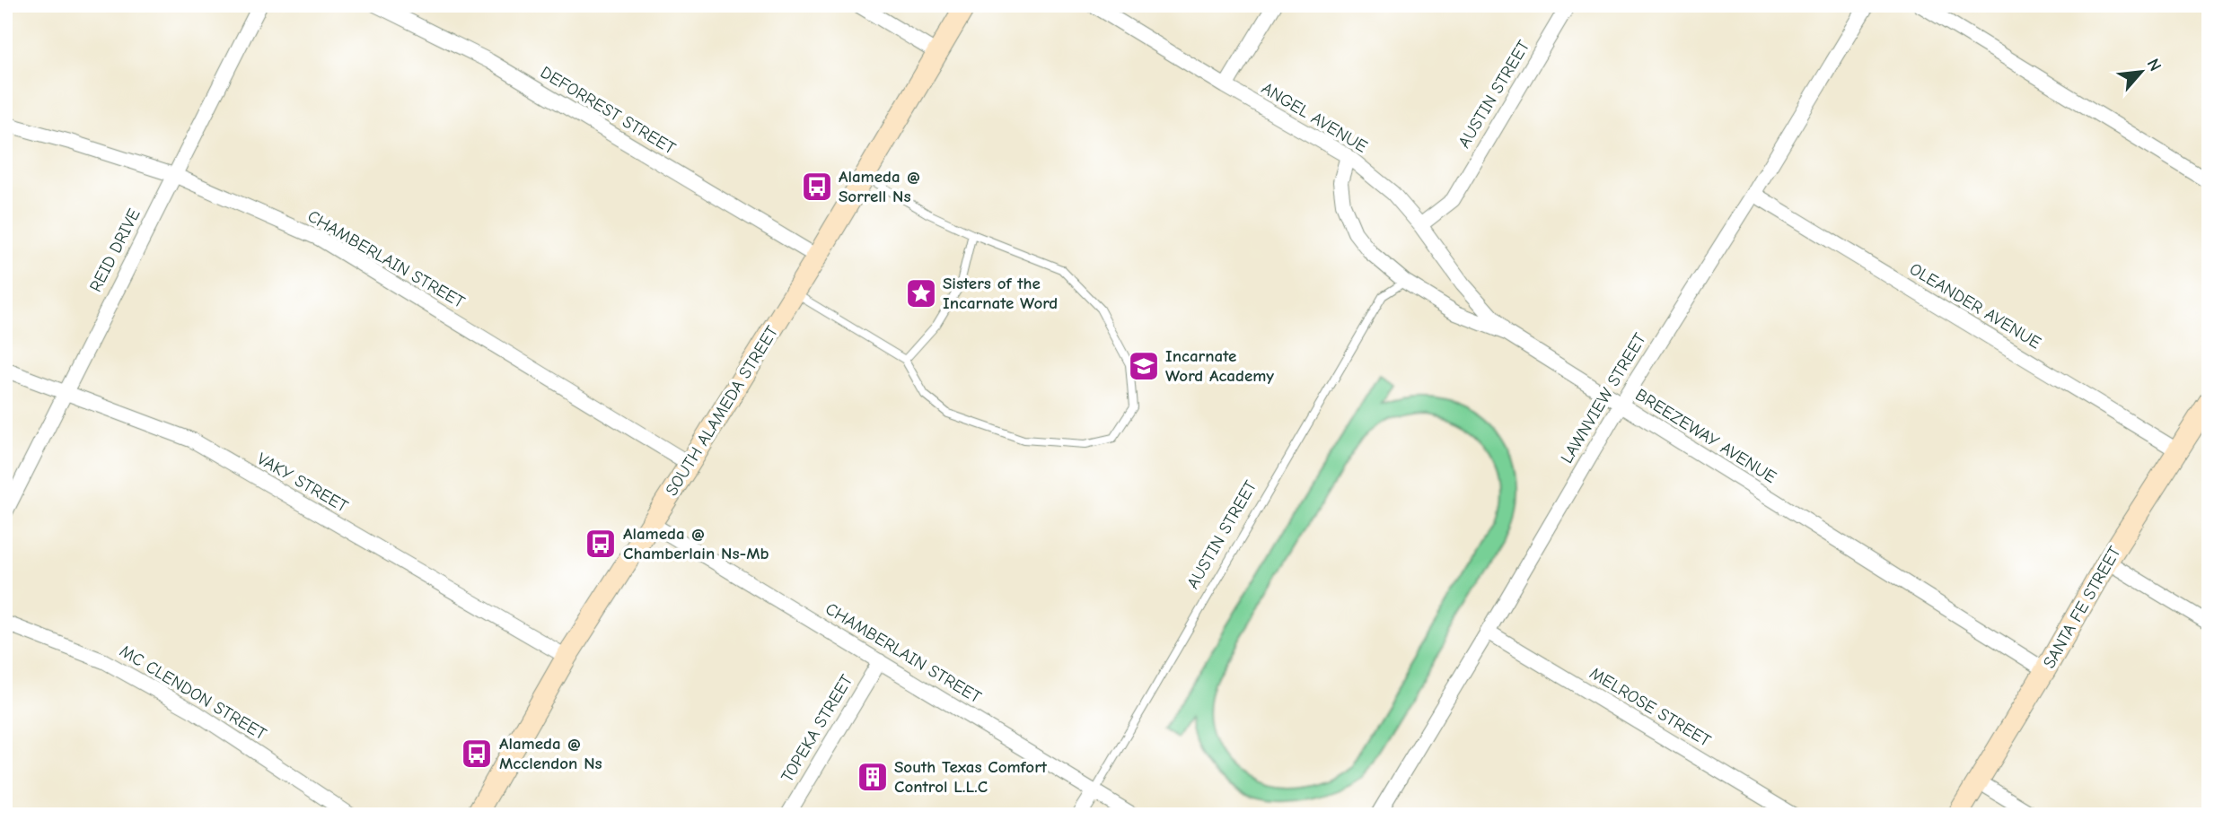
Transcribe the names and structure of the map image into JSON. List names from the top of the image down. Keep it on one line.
{"streets":{"main road":["SOUTH ALAMEDA STREET","SANTA FE STREET"],"street":["AUSTIN STREET","DEFORREST STREET","ANGEL AVENUE","REID DRIVE","CHAMBERLAIN STREET","OLEANDER AVENUE","LAWNVIEW STREET","BREEZEWAY AVENUE","VAKY STREET","MC CLENDON STREET","MELROSE STREET","TOPEKA STREET"]},"crossings":[["AUSTIN STREET","ANGEL AVENUE"],["AUSTIN STREET","CHAMBERLAIN STREET"],["AUSTIN STREET","BREEZEWAY AVENUE"],["DEFORREST STREET","SOUTH ALAMEDA STREET"],["ANGEL AVENUE","BREEZEWAY AVENUE"],["REID DRIVE","CHAMBERLAIN STREET"],["REID DRIVE","VAKY STREET"],["CHAMBERLAIN STREET","SOUTH ALAMEDA STREET"],["CHAMBERLAIN STREET","TOPEKA STREET"],["OLEANDER AVENUE","LAWNVIEW STREET"],["OLEANDER AVENUE","SANTA FE STREET"],["LAWNVIEW STREET","BREEZEWAY AVENUE"],["LAWNVIEW STREET","MELROSE STREET"],["SOUTH ALAMEDA STREET","VAKY STREET"],["BREEZEWAY AVENUE","SANTA FE STREET"]],"places":{"bus stop":["Alameda @ Sorrell Ns","Alameda @ Chamberlain Ns-Mb","Alameda @ Mcclendon Ns"],"place":["Sisters of the Incarnate Word"],"school or university":["Incarnate Word Academy"],"building":["South Texas Comfort Control L.L.C"]},"north":"top right"}
